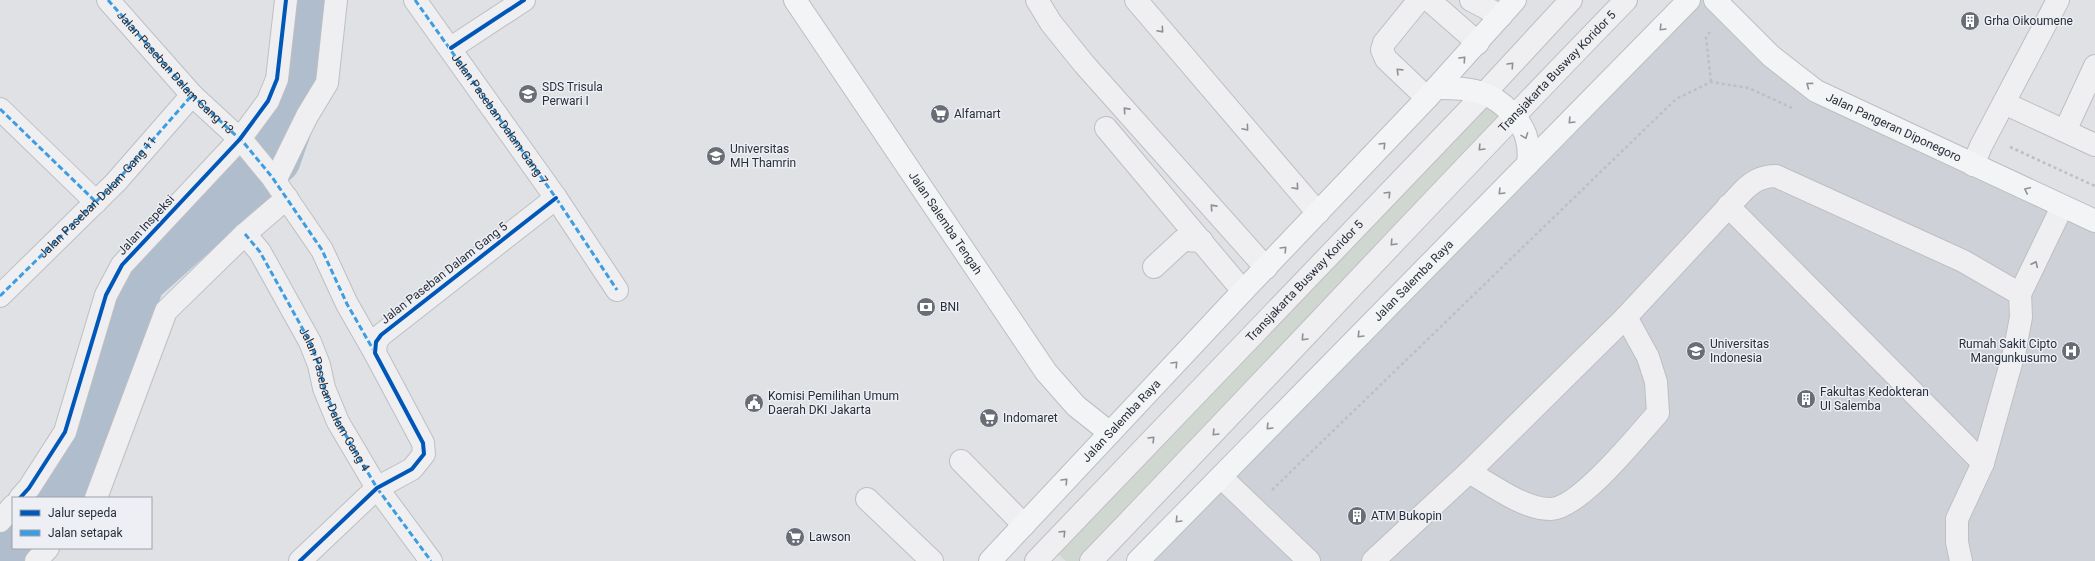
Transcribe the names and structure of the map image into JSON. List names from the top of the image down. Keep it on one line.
{"streets":{"main road":["Jalan Pangeran Diponegoro","Jalan Salemba Tengah","Jalan Salemba Raya"],"street":["Transjakarta Busway Koridor 5","Jalan Paseban Dalam Gang 13","Jalan Paseban Dalam Gang 7","Jalan Paseban Dalam Gang 11","Jalan Inspeksi","Jalan Paseban Dalam Gang 5","Jalan Paseban Dalam Gang 4"]},"crossings":[["Jalan Paseban Dalam Gang 13","Jalan Paseban Dalam Gang 11"],["Jalan Paseban Dalam Gang 13","Jalan Inspeksi"],["Jalan Paseban Dalam Gang 7","Jalan Paseban Dalam Gang 5"],["Jalan Salemba Tengah","Jalan Salemba Raya"]],"one_way":["Jalan Pangeran Diponegoro"],"places":{"building":["Grha Oikoumene","Fakultas Kedokteran UI Salemba","ATM Bukopin"],"school or university":["SDS Trisula Perwari I","Universitas MH Thamrin","Universitas Indonesia"],"supermarket":["Alfamart","Indomaret","Lawson"],"bank":["BNI"],"hospital":["Rumah Sakit Cipto Mangunkusumo"],"public building":["Komisi Pemilihan Umum Daerah DKI Jakarta"]},"legend":["Jalur sepeda","Jalan setapak"]}
